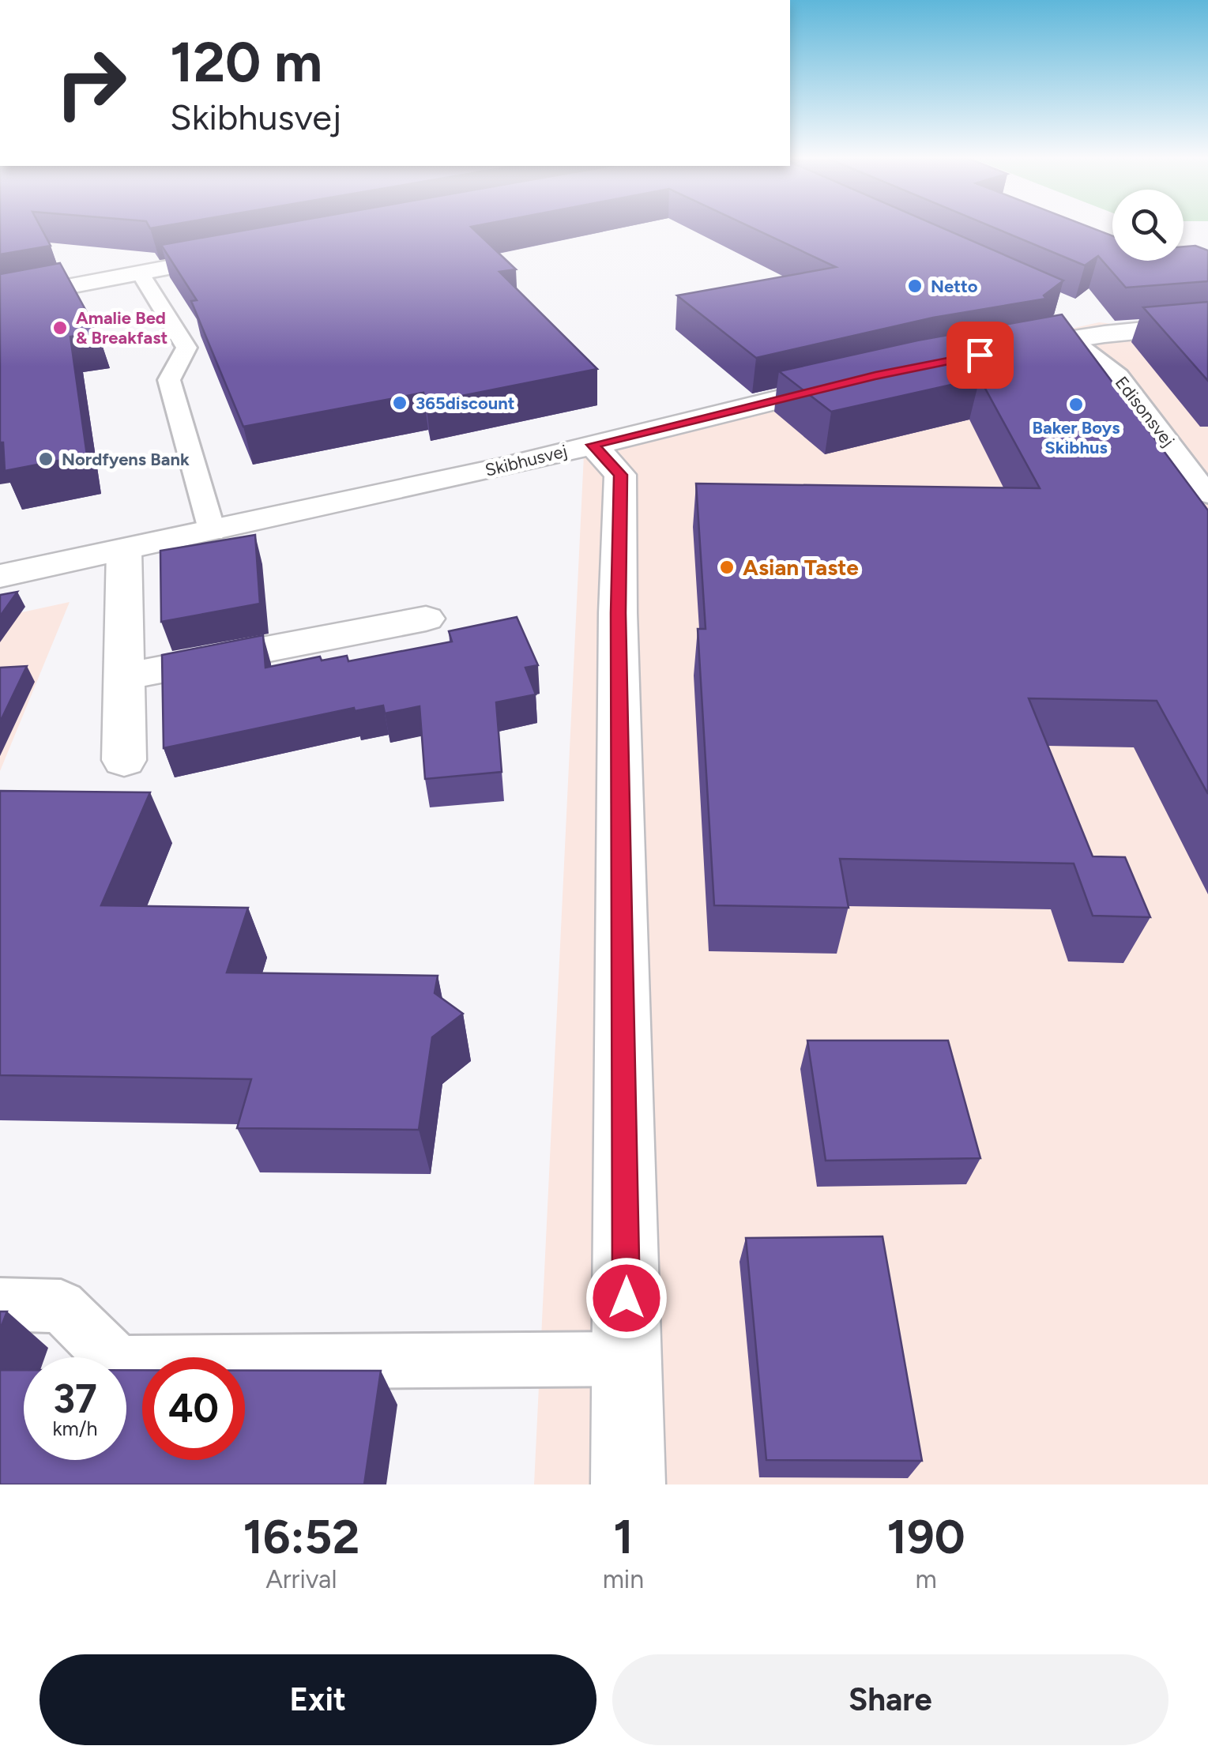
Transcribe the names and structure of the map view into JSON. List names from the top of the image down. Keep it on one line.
{"streets":{"street":["Skibhusvej"],"lane":["Edisonsvej"]},"places":["Netto","Amalie Bed & Breakfast","365discount","Baker Boys Skibhus","Nordfyens Bank","Asian Taste"],"page":{"turn":["120 m","Skibhusvej"],"speed":"37 km/h","limit":"40","eta":["16:52","Arrival","1","min","190","m"],"buttons":["Exit","Share"]}}
